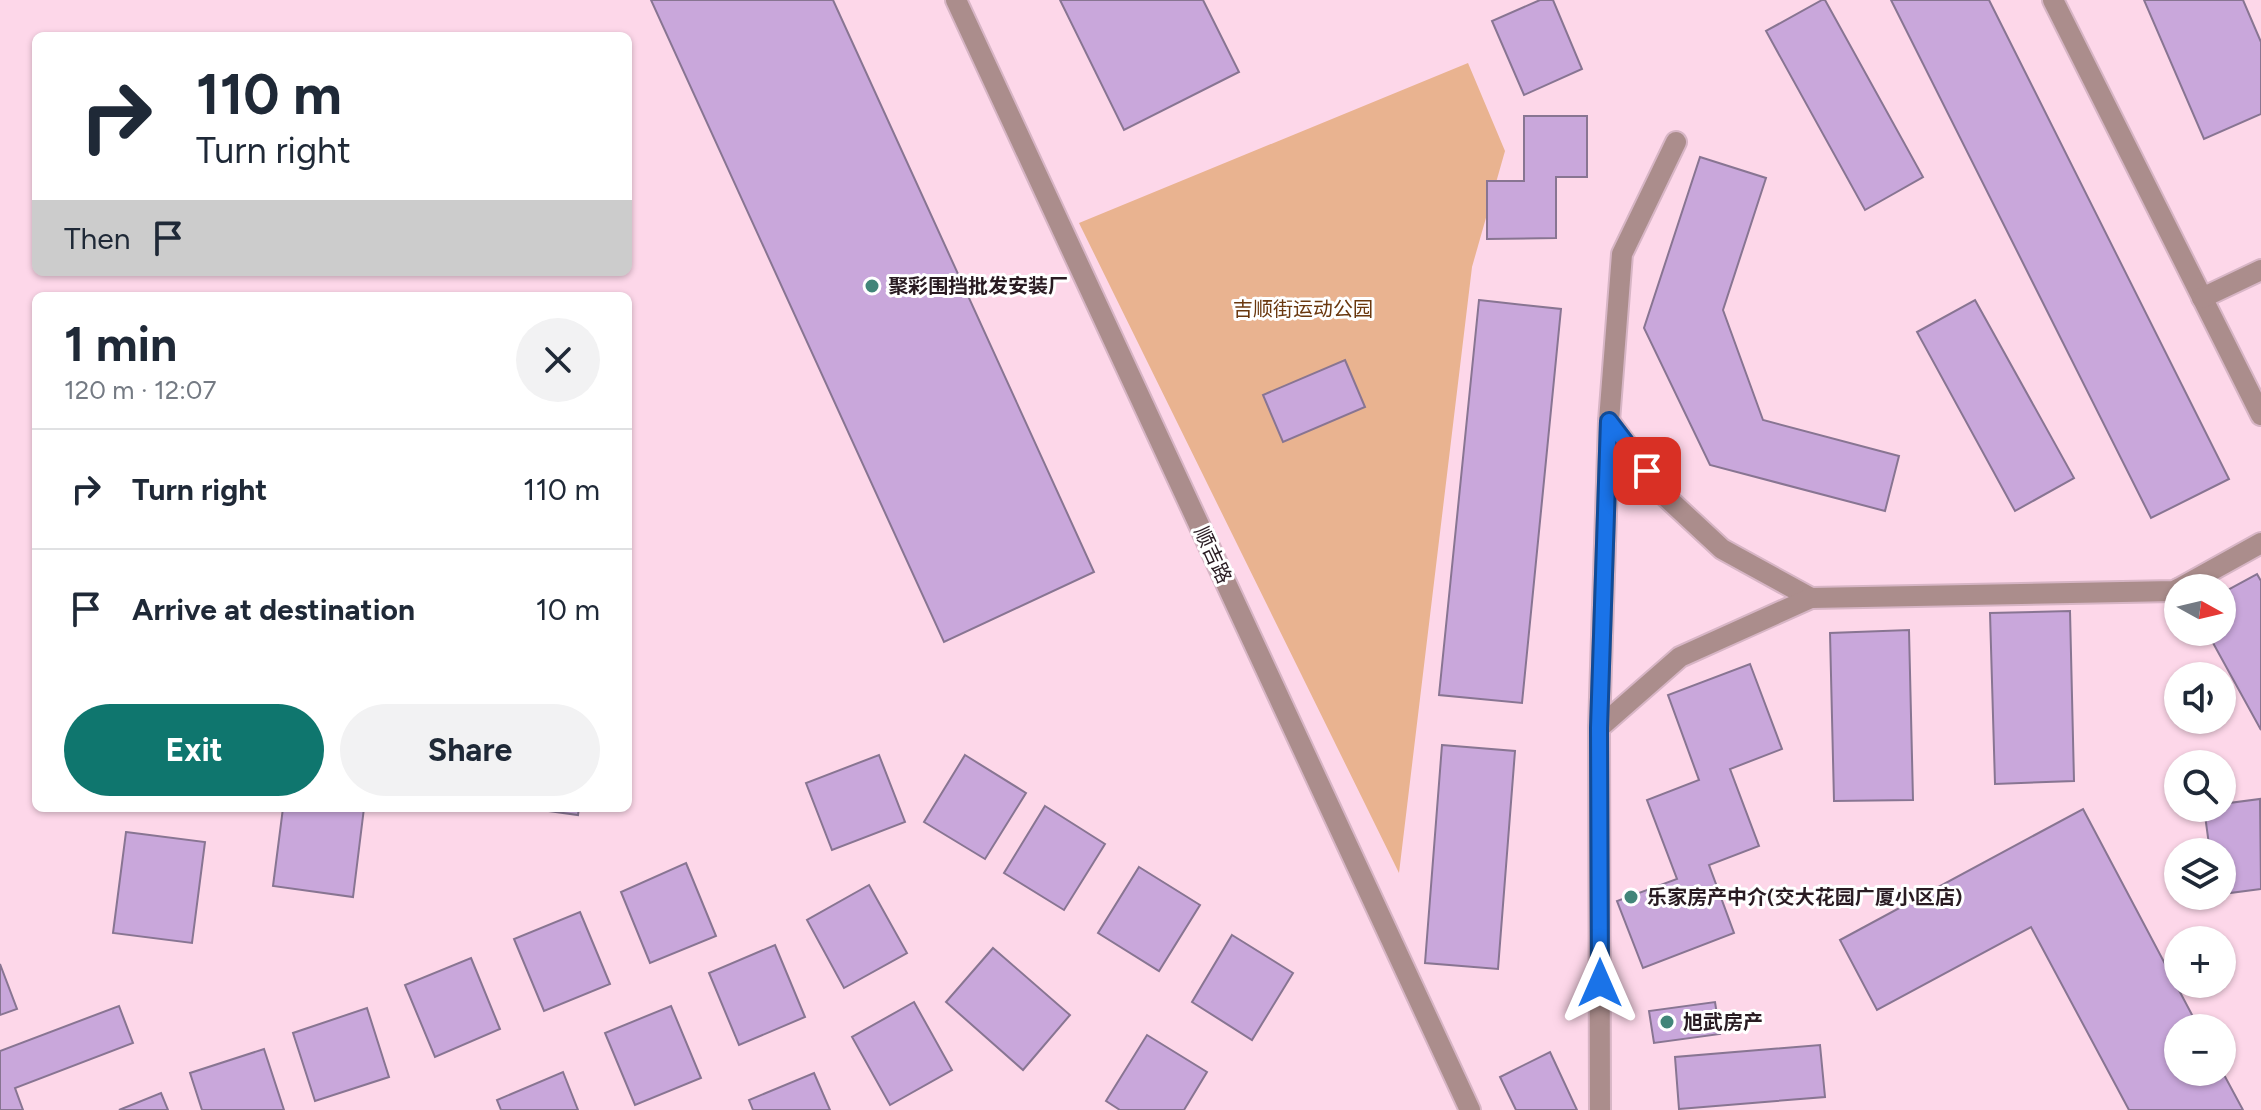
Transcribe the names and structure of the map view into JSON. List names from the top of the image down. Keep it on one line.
{"streets":{"street":["顺吉路"]},"parks":["吉顺街运动公园"],"places":["聚彩围挡批发安装厂","乐家房产中介(交大花园广厦小区店)","旭武房产"],"north":"right","page":{"turn":["110 m","Turn right"],"then":"Then","heading":["1 min","120 m · 12:07"],"list":[{"name":"Turn right","value":"110 m"},{"name":"Arrive at destination","value":"10 m"}],"map_buttons":["+","−"],"buttons":["Exit","Share"]}}
